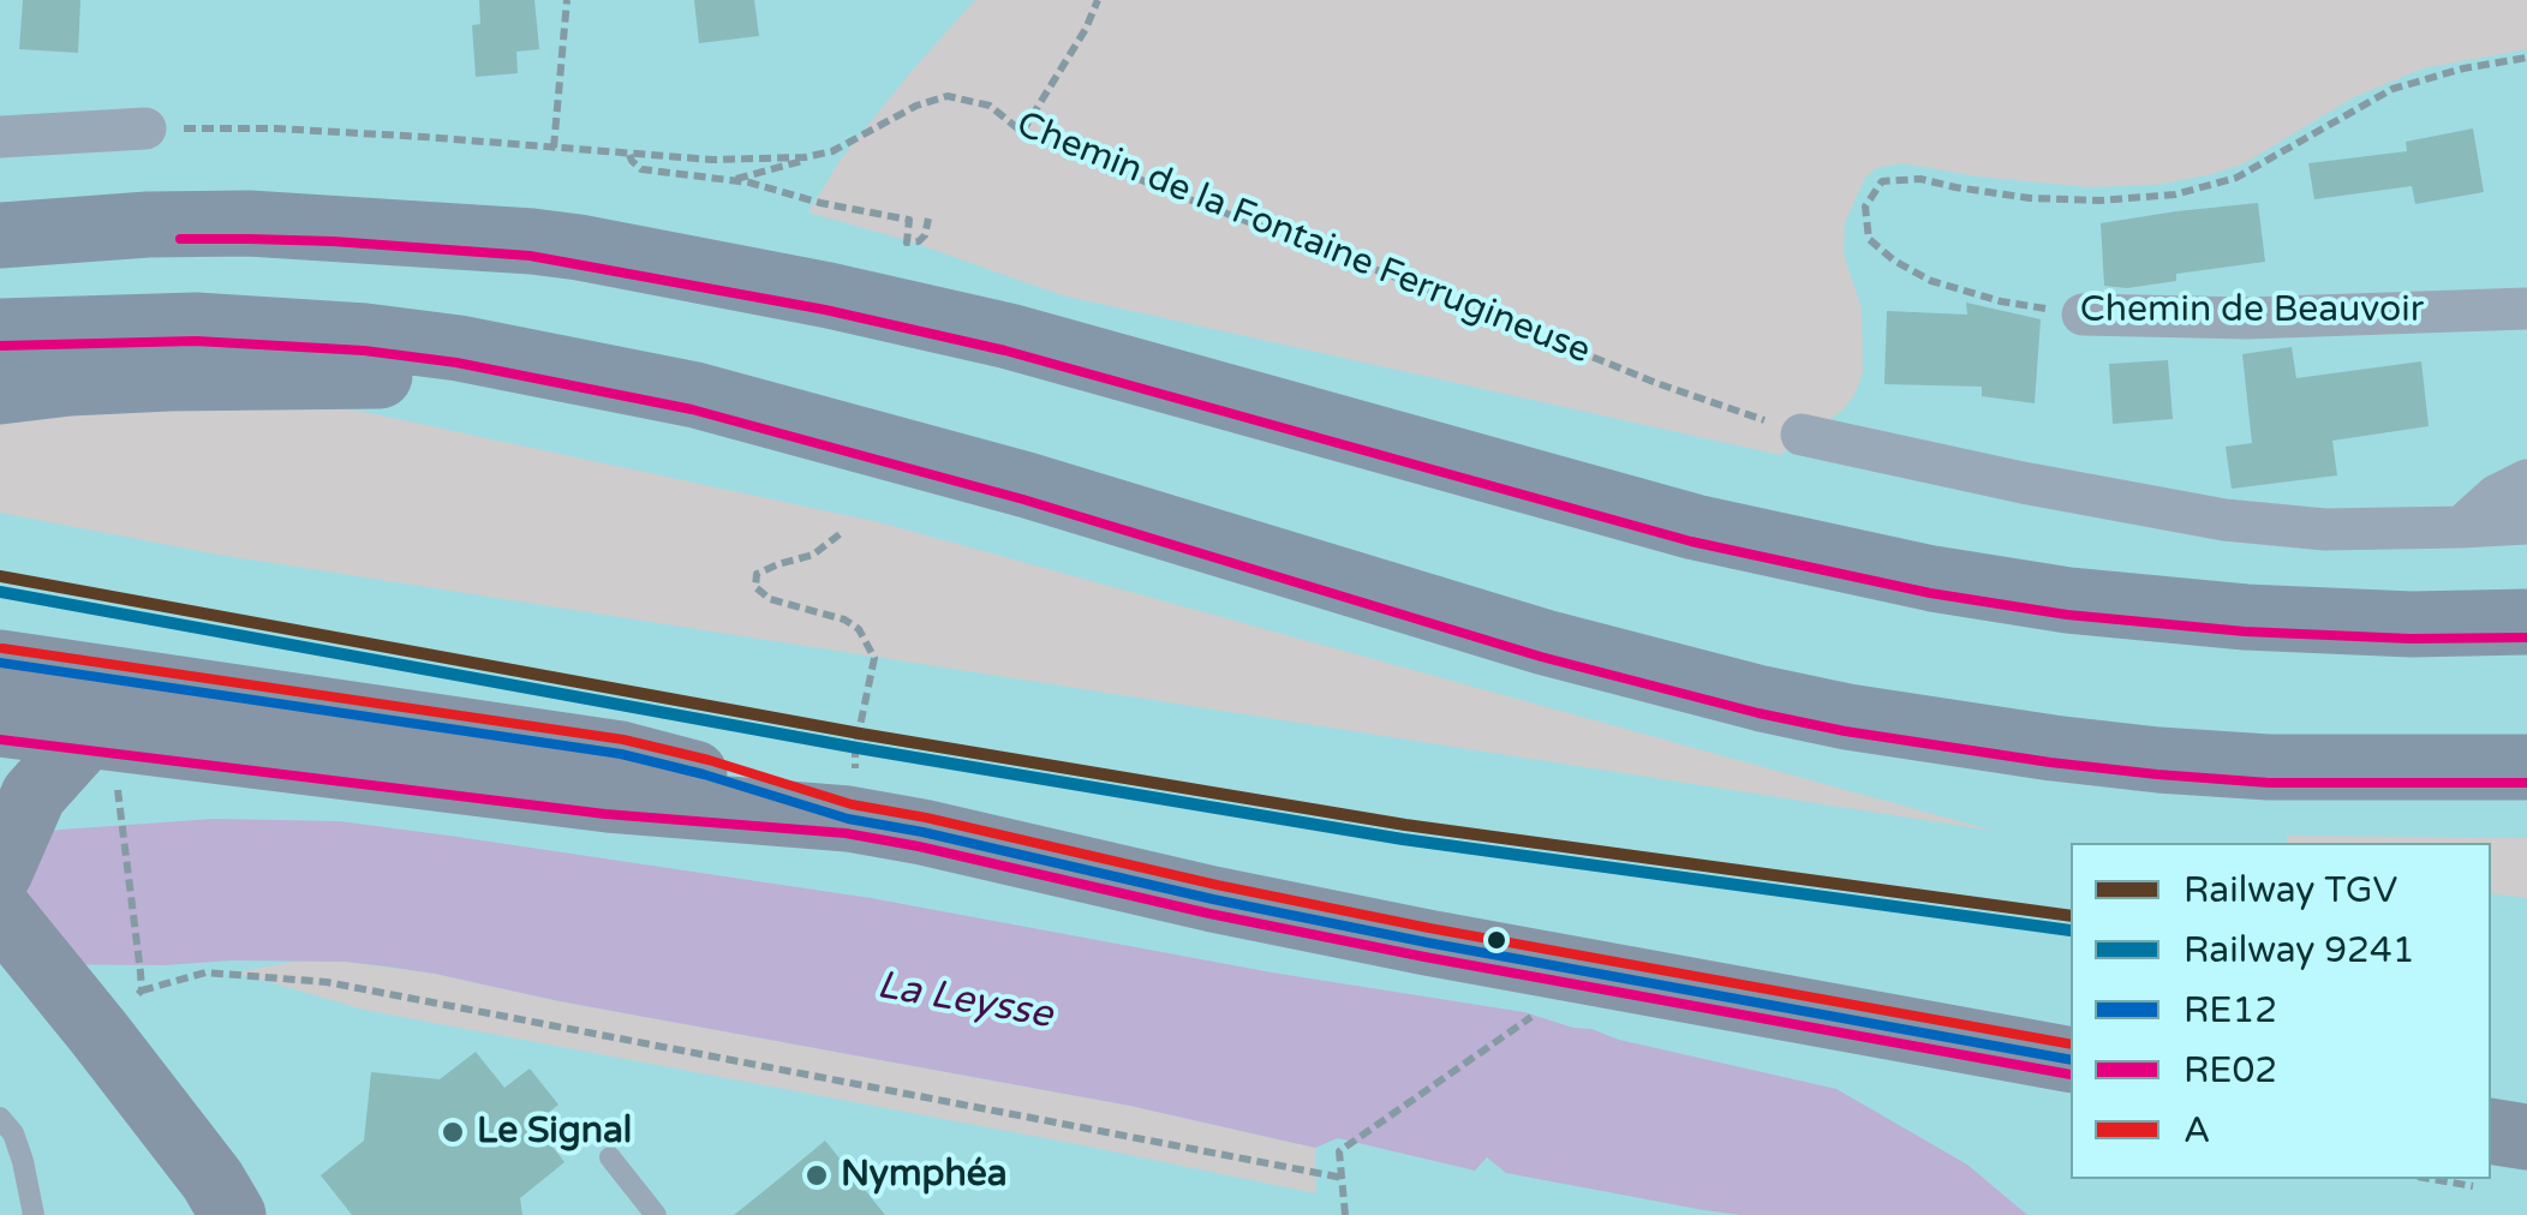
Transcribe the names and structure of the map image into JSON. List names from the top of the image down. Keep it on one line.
{"streets":{"street":["Chemin de Beauvoir"],"path":["Chemin de la Fontaine Ferrugineuse"]},"water":["La Leysse"],"places":["Le Signal","Nymphéa"],"lines":["transit line RE02","rail line TGV","rail line 9241","transit line A","transit line RE12"],"legend":["Railway TGV","Railway 9241","RE12","RE02","A"]}
